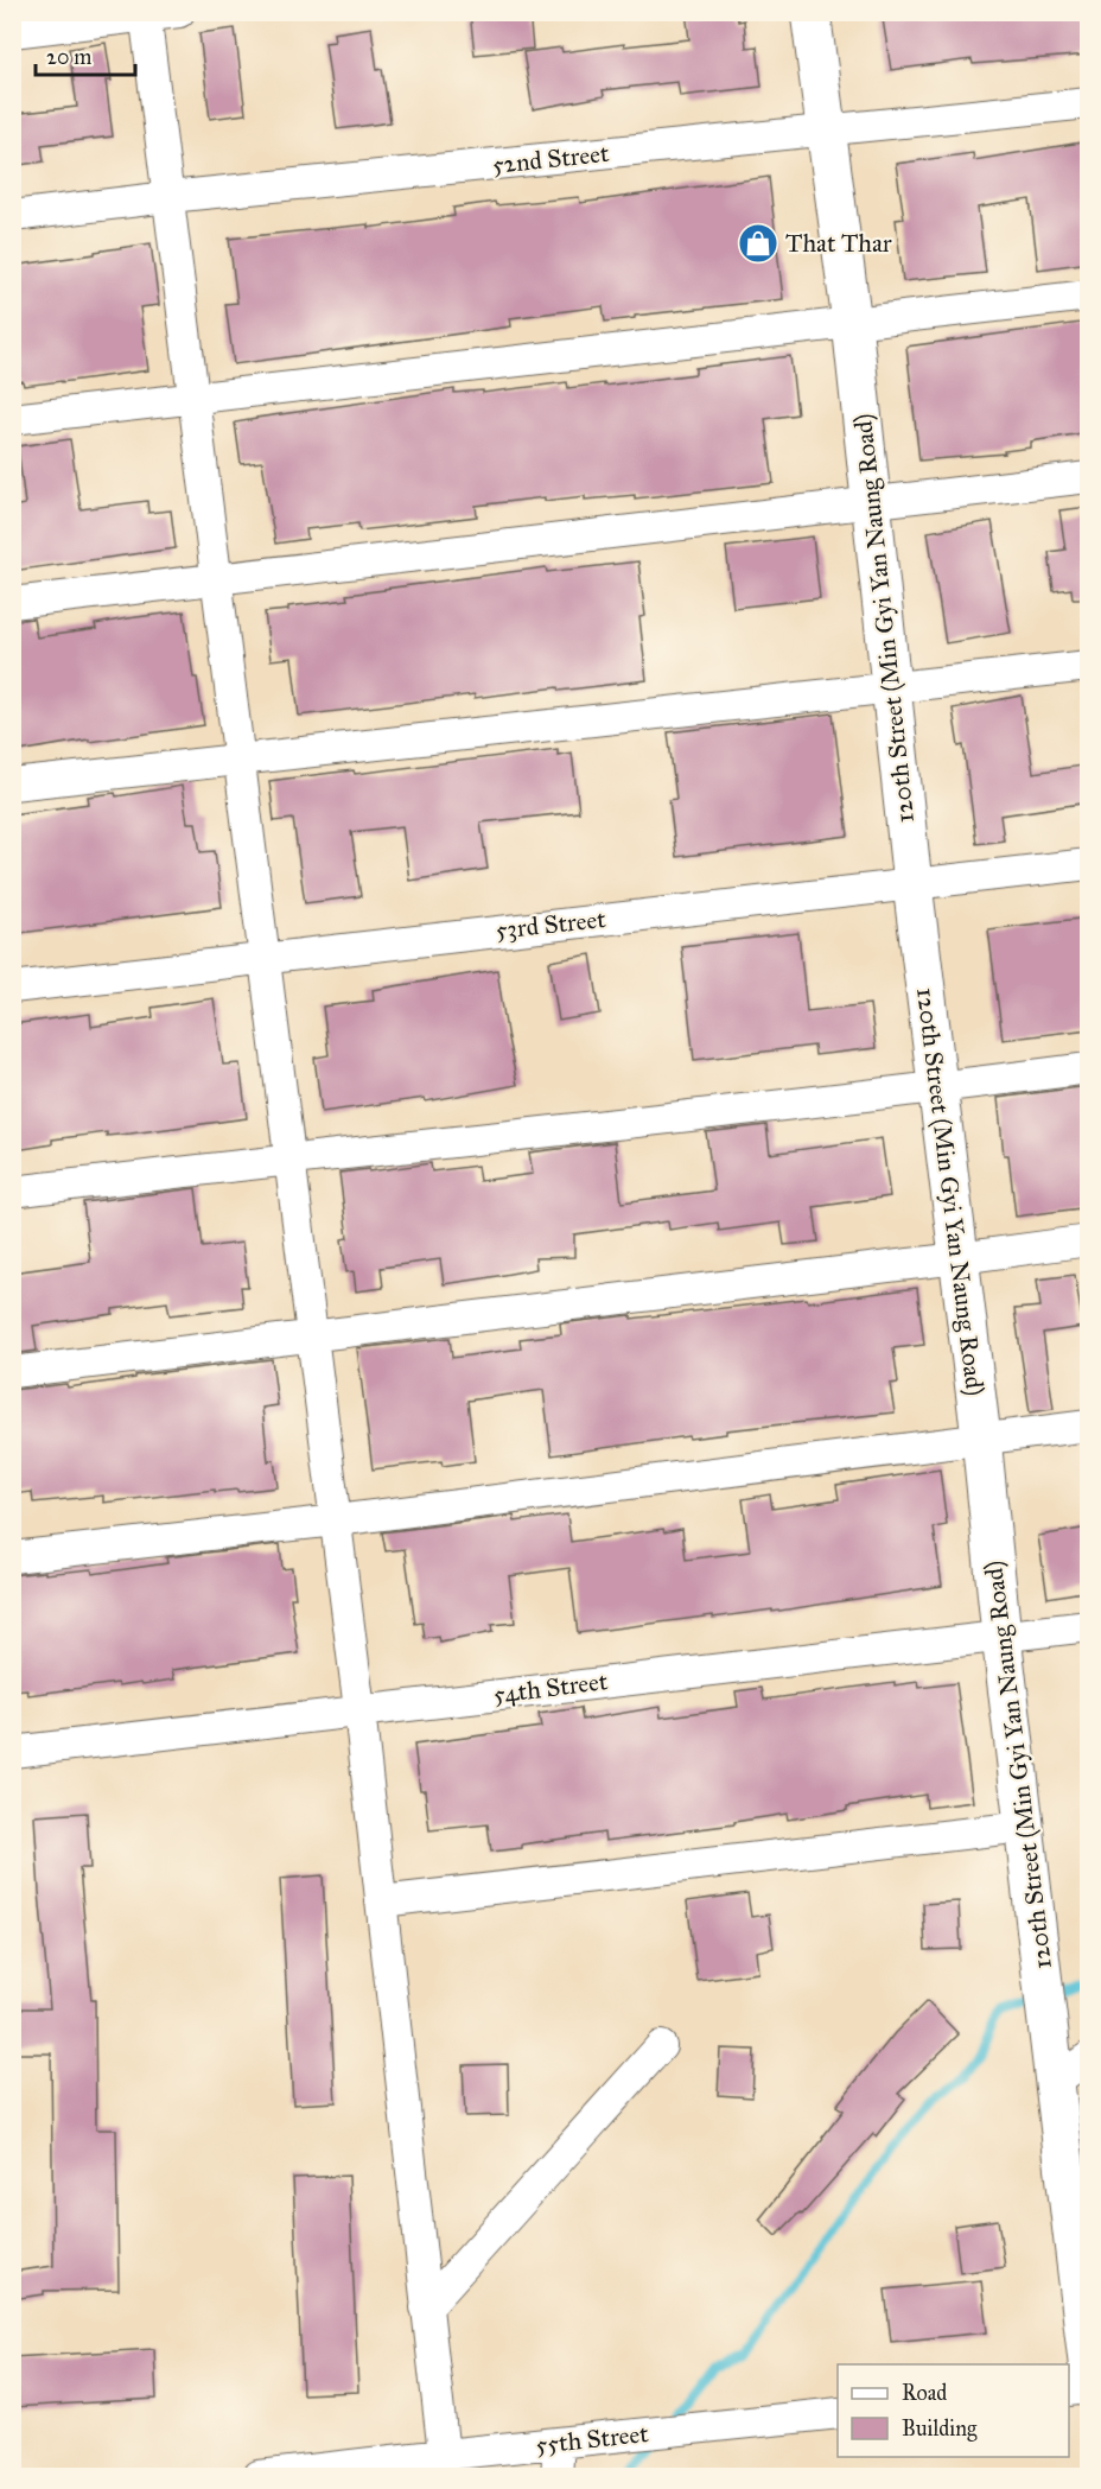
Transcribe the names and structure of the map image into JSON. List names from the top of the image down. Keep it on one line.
{"streets":{"main road":["120th Street (Min Gyi Yan Naung Road)"],"street":["52nd Street","53rd Street","54th Street","55th Street"]},"crossings":[["52nd Street","120th Street (Min Gyi Yan Naung Road)"],["120th Street (Min Gyi Yan Naung Road)","53rd Street"],["120th Street (Min Gyi Yan Naung Road)","54th Street"]],"places":{"shop":["That Thar"]},"legend":["Road","Building"],"scale_bar":"20 m"}
